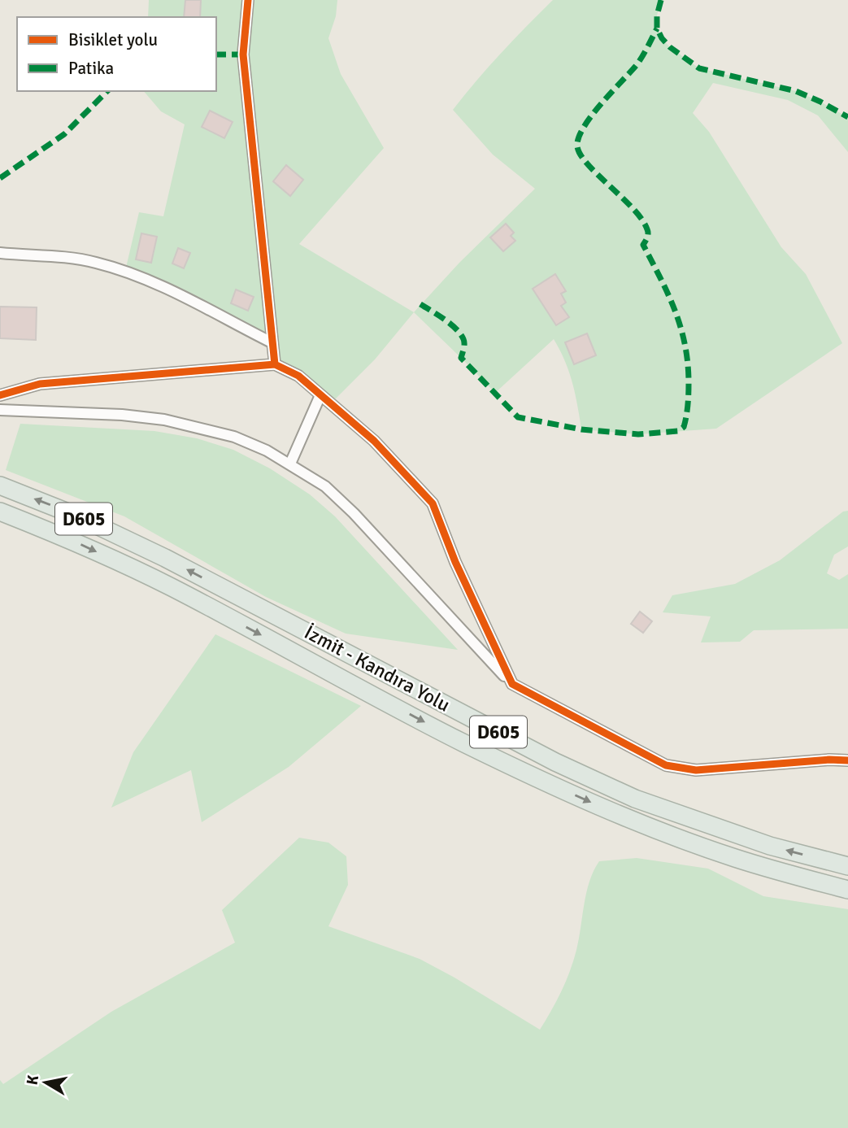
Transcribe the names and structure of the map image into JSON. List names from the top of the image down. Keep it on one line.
{"streets":{"highway":["D605","İzmit - Kandıra Yolu"]},"legend":["Bisiklet yolu","Patika"],"north":"left"}
